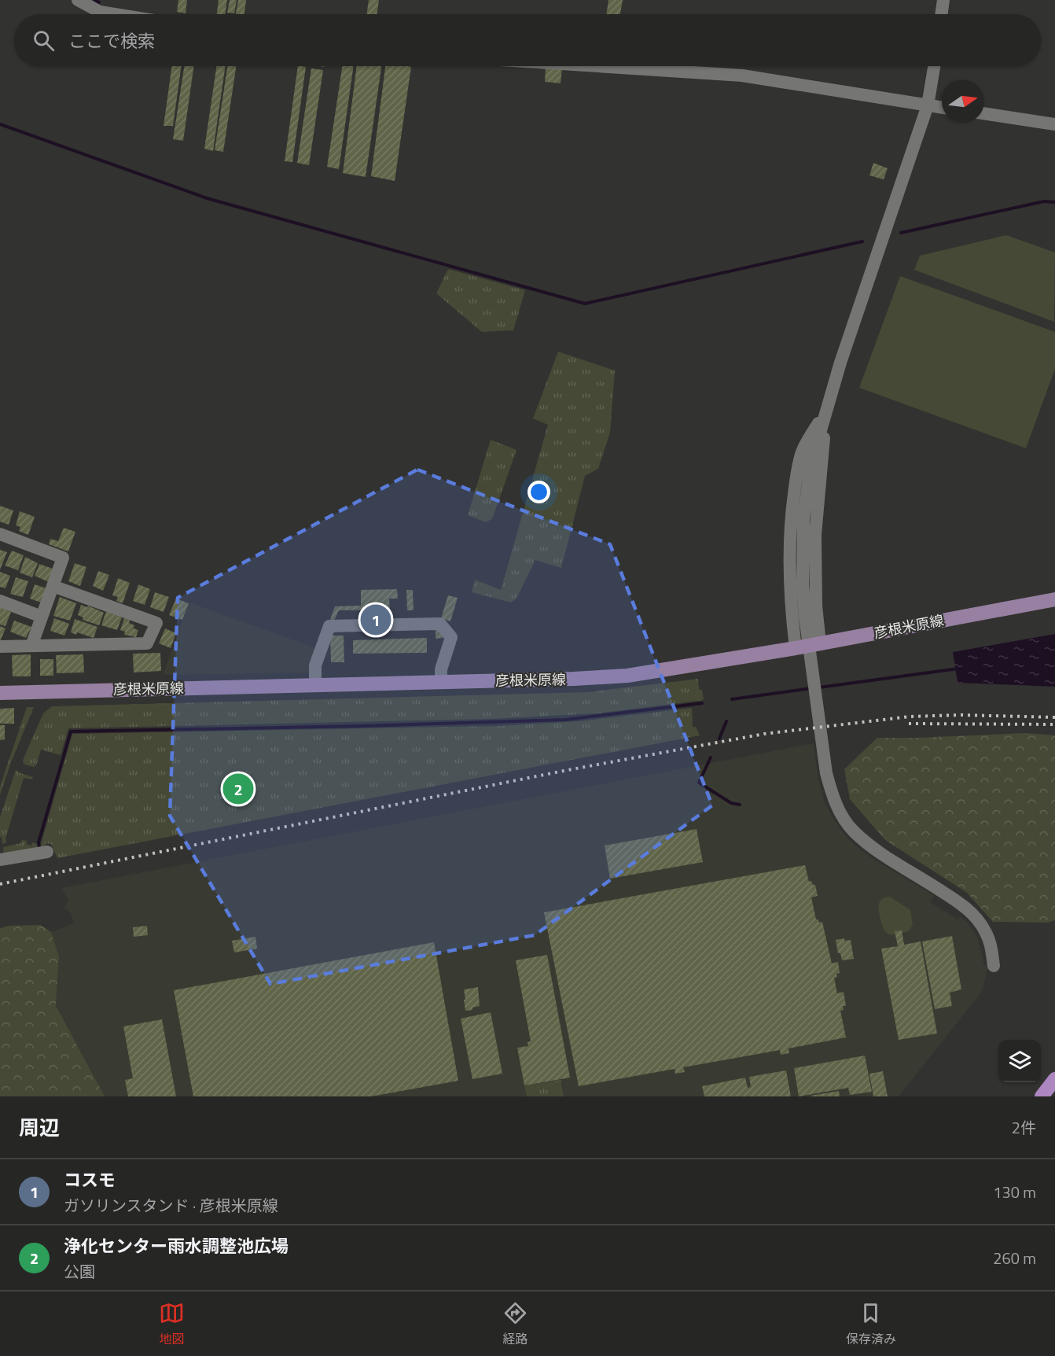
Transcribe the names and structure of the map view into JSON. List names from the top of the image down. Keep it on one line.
{"streets":{"main road":["彦根米原線"]},"north":"right","page":{"search":"ここで検索","pins":["1","2"],"heading":["周辺","2件"],"list":[{"mark":"1","name":"コスモ","note":"ガソリンスタンド · 彦根米原線","value":"130 m"},{"mark":"2","name":"浄化センター雨水調整池広場","note":"公園","value":"260 m"}],"nav":["地図","経路","保存済み"]}}
